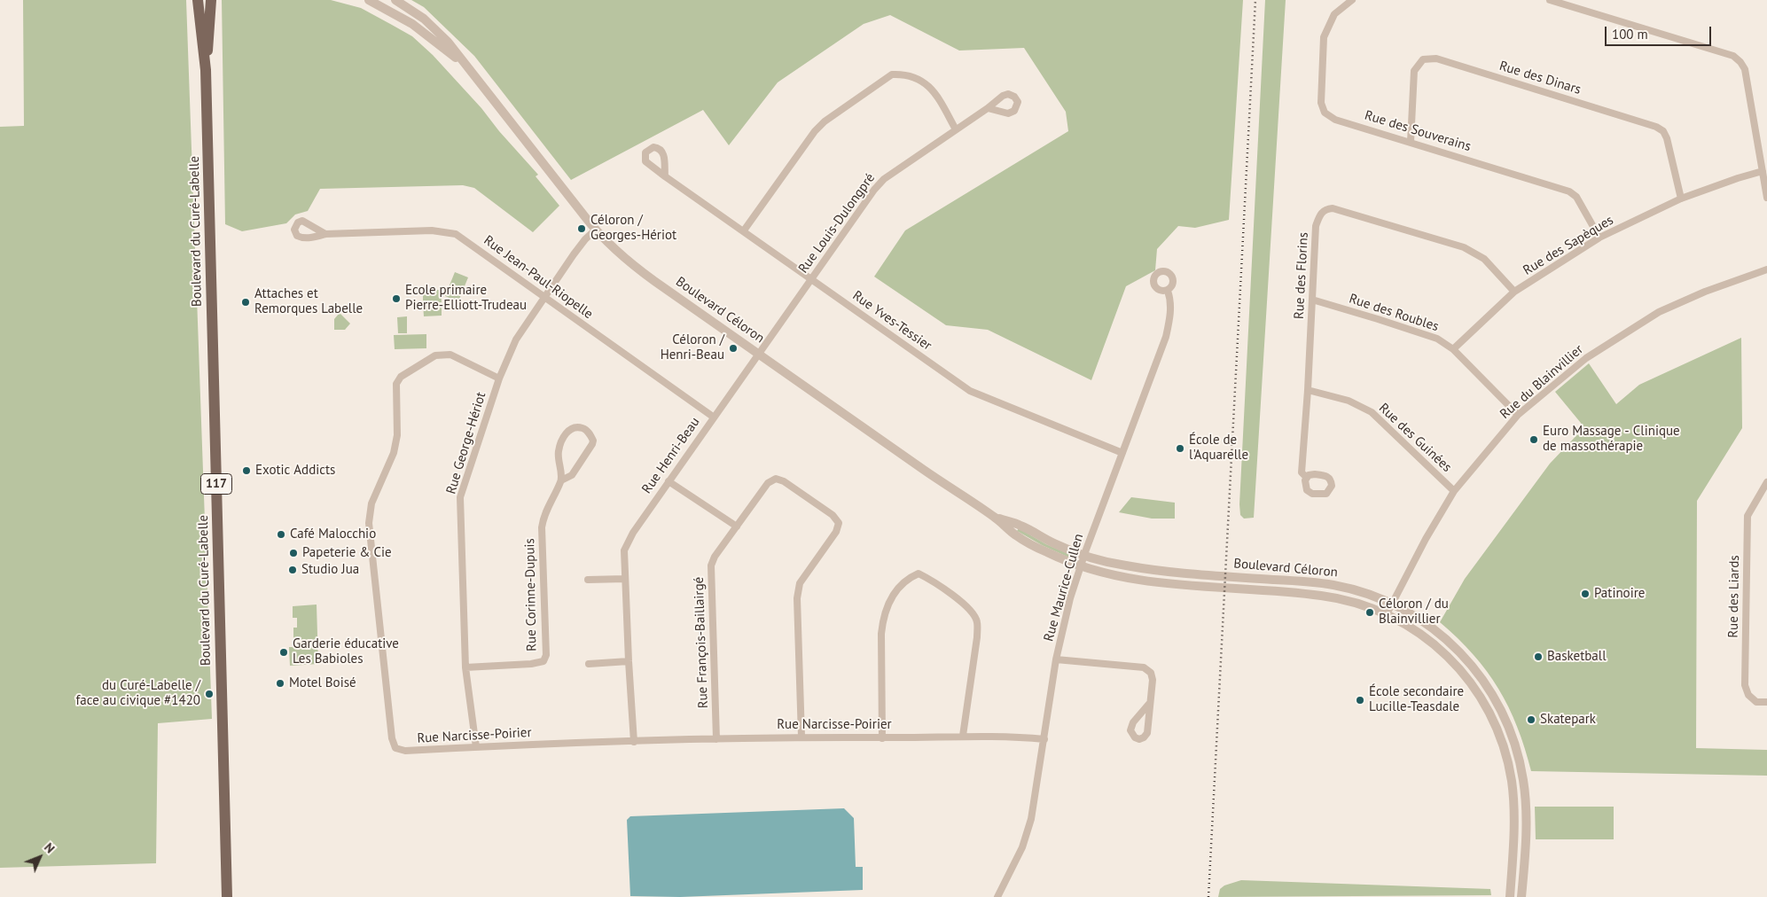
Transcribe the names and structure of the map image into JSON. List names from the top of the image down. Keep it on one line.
{"streets":{"main road":["Boulevard du Curé-Labelle","117"],"street":["Rue des Dinars","Rue des Souverains","Rue Louis-Dulongpré","Rue des Sapèques","Rue des Florins","Rue Jean-Paul-Riopelle","Boulevard Céloron","Rue des Roubles","Rue Yves-Tessier","Rue du Blainvillier","Rue des Guinées","Rue George-Hériot","Rue Henri-Beau","Rue Maurice-Cullen","Rue Corinne-Dupuis","Rue des Liards","Rue François-Baillairgé","Rue Narcisse-Poirier"]},"crossings":[["Rue des Dinars","Rue des Souverains"],["Rue des Dinars","Rue des Sapèques"],["Rue des Souverains","Rue des Sapèques"],["Rue Louis-Dulongpré","Boulevard Céloron"],["Rue Louis-Dulongpré","Rue Yves-Tessier"],["Rue Louis-Dulongpré","Rue Henri-Beau"],["Rue des Sapèques","Rue des Florins"],["Rue des Sapèques","Rue des Roubles"],["Rue des Florins","Rue des Roubles"],["Rue des Florins","Rue des Guinées"],["Rue Jean-Paul-Riopelle","Rue George-Hériot"],["Rue Jean-Paul-Riopelle","Rue Henri-Beau"],["Boulevard Céloron","Rue du Blainvillier"],["Boulevard Céloron","Rue George-Hériot"],["Boulevard Céloron","Rue Henri-Beau"],["Boulevard Céloron","Rue Maurice-Cullen"],["Rue des Roubles","Rue du Blainvillier"],["Rue Yves-Tessier","Rue Maurice-Cullen"],["Rue du Blainvillier","Rue des Guinées"],["Rue George-Hériot","Rue Corinne-Dupuis"],["Rue George-Hériot","Rue Narcisse-Poirier"],["Rue Henri-Beau","Rue Narcisse-Poirier"],["Rue Maurice-Cullen","Rue Narcisse-Poirier"],["Rue François-Baillairgé","Rue Narcisse-Poirier"]],"places":["Céloron / Georges-Hériot","Ecole primaire Pierre-Elliott-Trudeau","Attaches et Remorques Labelle","Céloron / Henri-Beau","Euro Massage - Clinique de massothérapie","École de l'Aquarelle","Exotic Addicts","Café Malocchio","Papeterie & Cie","Studio Jua","Patinoire","Céloron / du Blainvillier","Garderie éducative Les Babioles","Basketball","Motel Boisé","du Curé-Labelle / face au civique #1420","École secondaire Lucille-Teasdale","Skatepark"],"scale_bar":"100 m","north":"top right"}
